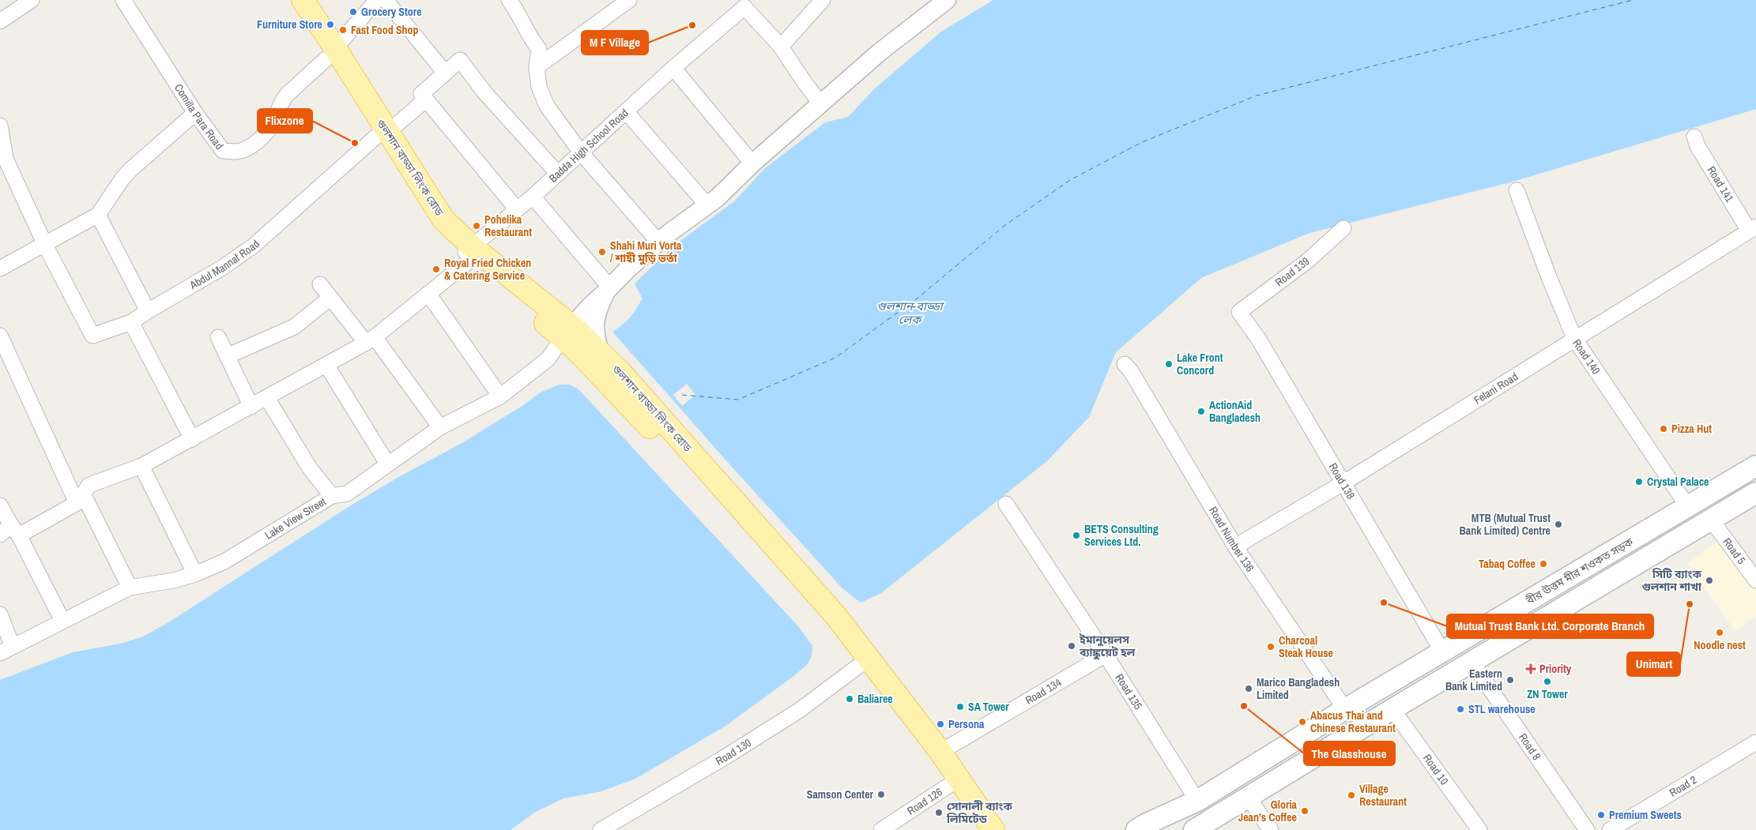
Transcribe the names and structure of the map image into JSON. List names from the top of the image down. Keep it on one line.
{"streets":{"main road":["গুলশান বাড্ডা লিংক রোড","বীর উত্তম মীর শওকত সড়ক"],"street":["Comilla Para Road","Badda High School Road","Road 141","Abdul Mannaf Road","Road 139","Road 140","Felani Road","Road 138","Lake View Street","Road Number 136","Road 5","Road 134","Road 135","Road 8","Road 130","Road 10","Road 2","Road 126"]},"crossings":[["Comilla Para Road","গুলশান বাড্ডা লিংক রোড"],["Badda High School Road","গুলশান বাড্ডা লিংক রোড"],["গুলশান বাড্ডা লিংক রোড","Abdul Mannaf Road"],["গুলশান বাড্ডা লিংক রোড","Lake View Street"],["গুলশান বাড্ডা লিংক রোড","Road 134"],["গুলশান বাড্ডা লিংক রোড","Road 130"],["গুলশান বাড্ডা লিংক রোড","Road 126"],["Road 141","Felani Road"],["Road 139","Road 138"],["Road 140","Felani Road"],["Road 140","বীর উত্তম মীর শওকত সড়ক"],["Felani Road","Road 138"],["Felani Road","Road Number 136"],["Road 138","বীর উত্তম মীর শওকত সড়ক"],["Road Number 136","বীর উত্তম মীর শওকত সড়ক"],["Road 5","বীর উত্তম মীর শওকত সড়ক"],["বীর উত্তম মীর শওকত সড়ক","Road 135"],["বীর উত্তম মীর শওকত সড়ক","Road 8"],["বীর উত্তম মীর শওকত সড়ক","Road 10"],["Road 134","Road 135"]],"water":["গুলশান-বাড্ডা লেক"],"places":{"other":["Grocery Store","Furniture Store","M F Village","Fast Food Shop","Flixzone","Pohelika Restaurant","Shahi Muri Vorta / শাহী মুড়ি ভর্তা","Royal Fried Chicken & Catering Service","Lake Front Concord","ActionAid Bangladesh","Pizza Hut","Crystal Palace","MTB (Mutual Trust Bank Limited) Centre","BETS Consulting Services Ltd.","Tabaq Coffee","সিটি ব্যাংক গুলশান শাখা","Mutual Trust Bank Ltd. Corporate Branch","Unimart","Noodle nest","ইমানুয়েলস ব্যাঙ্কুয়েট হল","Charcoal Steak House","Eastern Bank Limited","ZN Tower","Marico Bangladesh Limited","Baliaree","The Glasshouse","SA Tower","STL warehouse","Abacus Thai and Chinese Restaurant","Persona","Samson Center","Village Restaurant","Gloria Jean’s Coffee","সোনালী ব্যাংক লিমিটেড","Premium Sweets"],"health":["Priority"]}}
